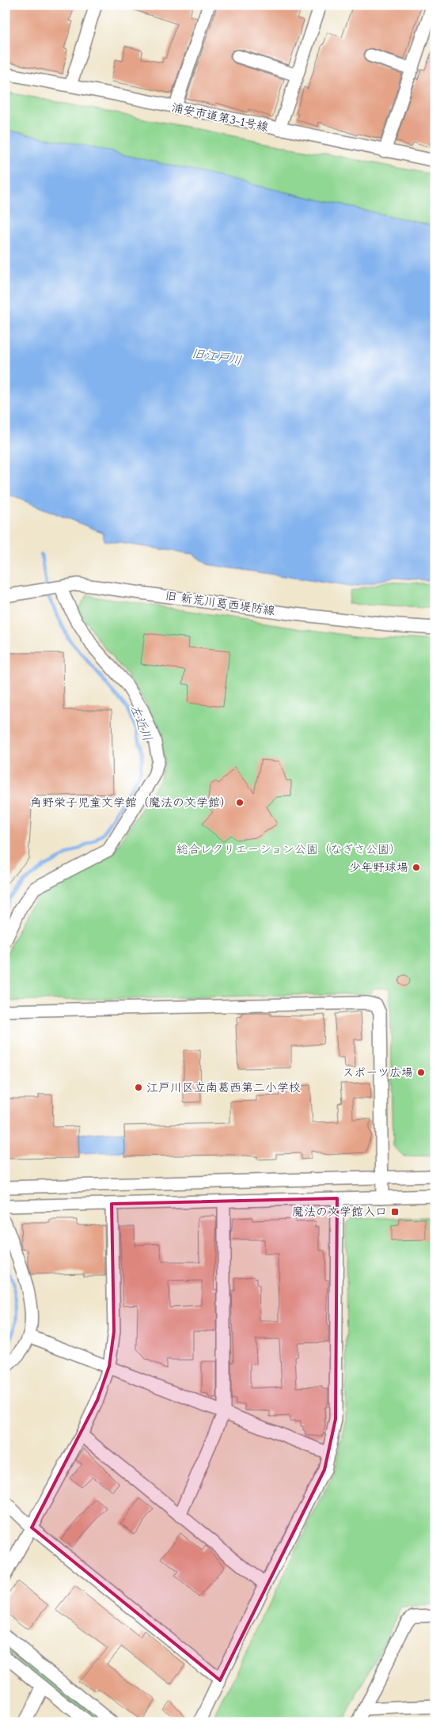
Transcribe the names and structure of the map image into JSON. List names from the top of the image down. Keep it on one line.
{"streets":{"street":["浦安市道第3-1号線","旧 新荒川葛西堤防線"]},"water":["旧江戸川","左近川"],"parks":["総合レクリエーション公園（なぎさ公園）"],"places":{"other":["角野栄子児童文学館（魔法の文学館）","少年野球場","スポーツ広場","江戸川区立南葛西第二小学校"],"transit":["魔法の文学館入口"]}}
